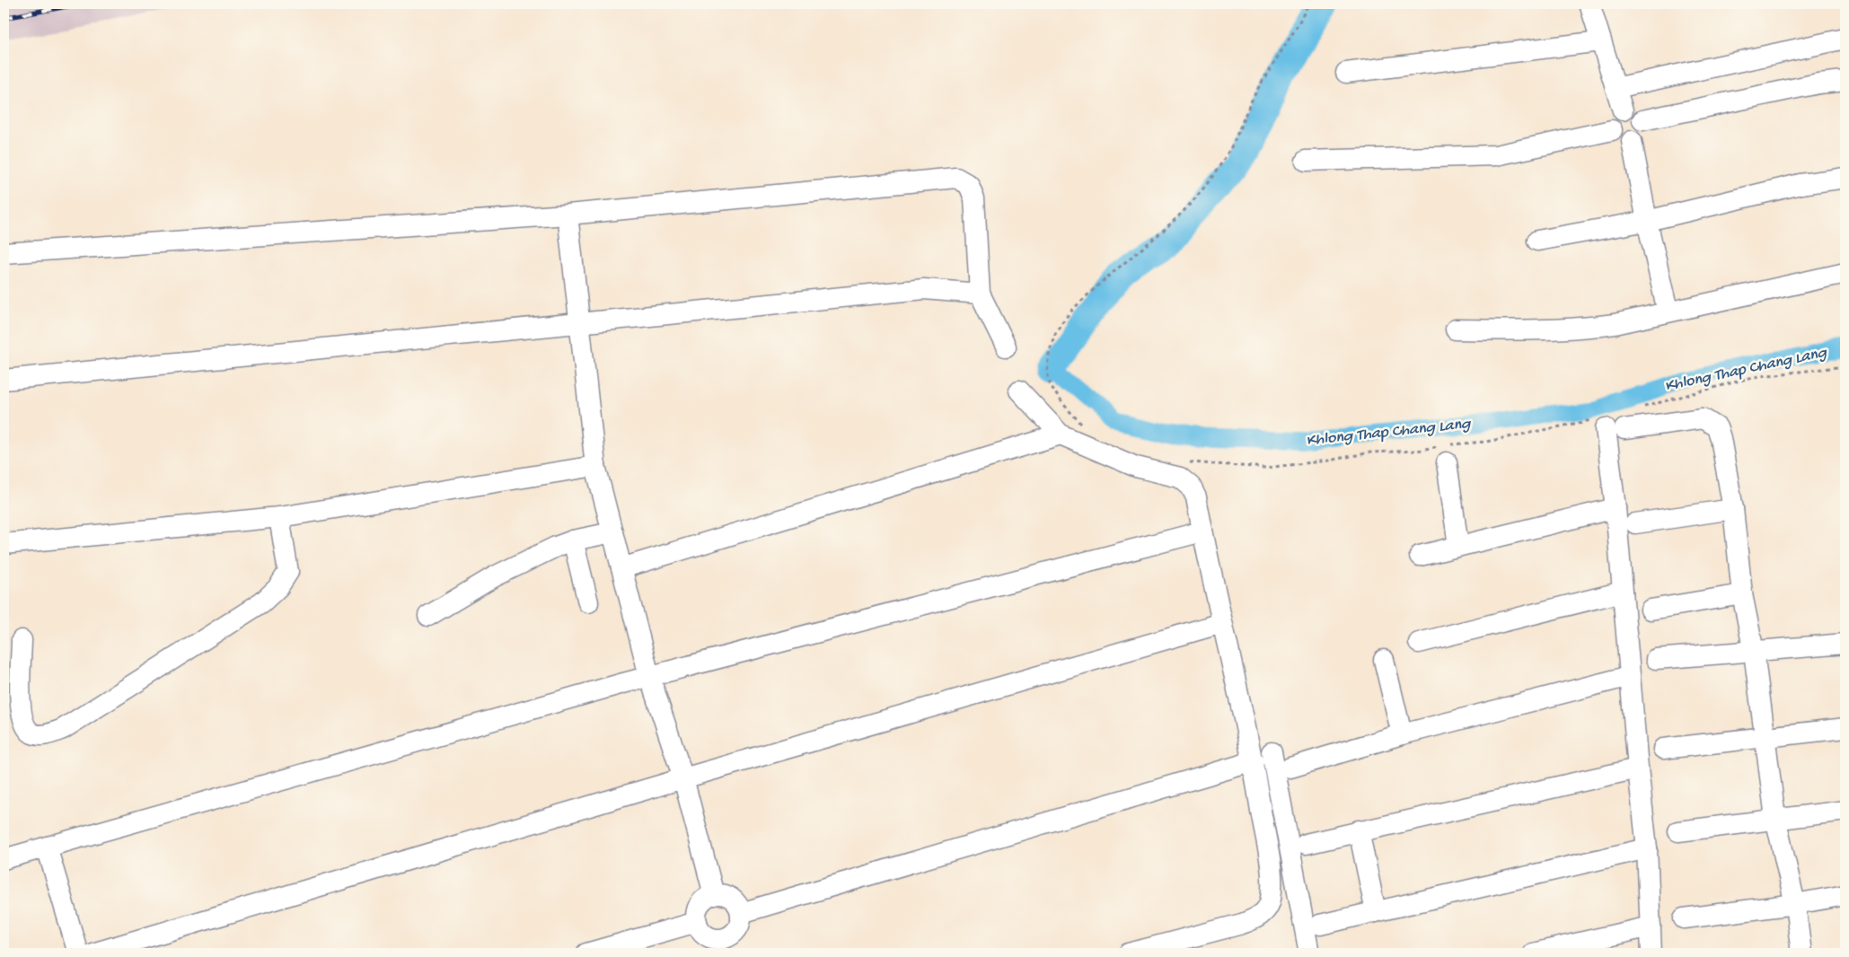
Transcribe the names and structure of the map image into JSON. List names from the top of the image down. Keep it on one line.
{"water":["Khlong Thap Chang Lang"]}
